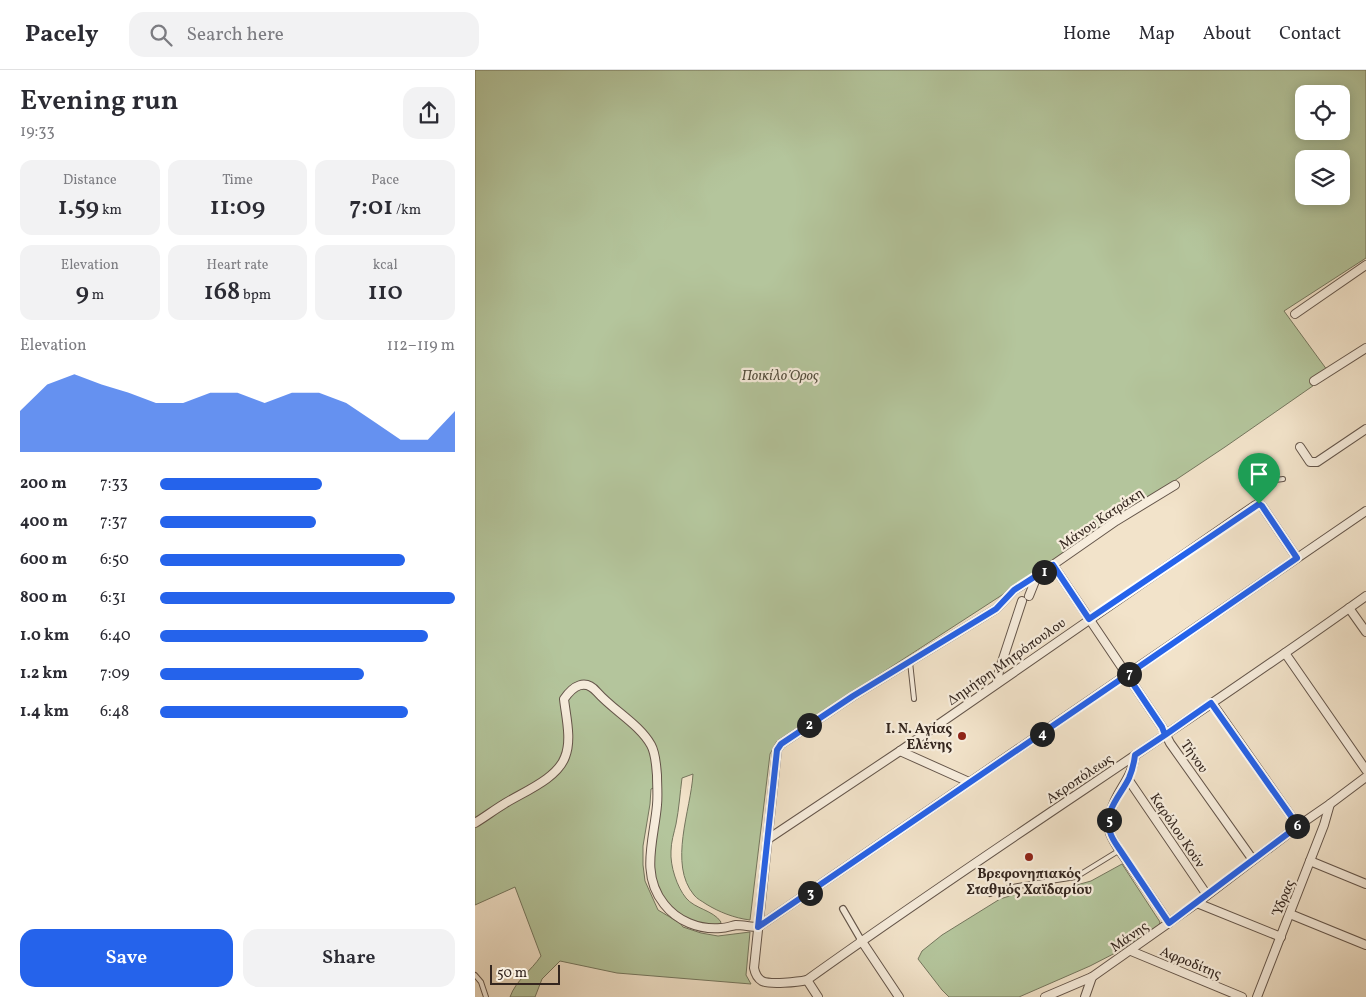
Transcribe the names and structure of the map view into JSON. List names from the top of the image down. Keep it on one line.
{"streets":{"street":["Μάνου Κατράκη","Δημήτρη Μητρόπουλου","Τήνου","Ακροπόλεως","Καρόλου Κούν","Ύδρας","Μάνης","Αφροδίτης"]},"crossings":[["Μάνου Κατράκη","Δημήτρη Μητρόπουλου"],["Μάνου Κατράκη","Τήνου"],["Μάνου Κατράκη","Ακροπόλεως"],["Δημήτρη Μητρόπουλου","Τήνου"],["Τήνου","Ακροπόλεως"],["Τήνου","Μάνης"],["Καρόλου Κούν","Μάνης"],["Ύδρας","Μάνης"],["Μάνης","Αφροδίτης"]],"parks":["Ποικίλο Όρος"],"places":["Ι. Ν. Αγίας Ελένης","Βρεφονηπιακός Σταθμός Χαϊδαρίου"],"scale_bar":"50 m","page":{"header":"Pacely","search":"Search here","nav":["Home","Map","About","Contact"],"heading":["Evening run","19:33"],"stats":[["Distance","1.59 km"],["Time","11:09"],["Pace","7:01 /km"],["Elevation","9 m"],["Heart rate","168 bpm"],["kcal","110"]],"chart":["Elevation","112–119 m"],"list":[{"name":"200 m","note":"7:33"},{"name":"400 m","note":"7:37"},{"name":"600 m","note":"6:50"},{"name":"800 m","note":"6:31"},{"name":"1.0 km","note":"6:40"},{"name":"1.2 km","note":"7:09"},{"name":"1.4 km","note":"6:48"}],"pins":["1","7","2","4","5","6","3"],"buttons":["Save","Share"],"scale":"50 m"}}
